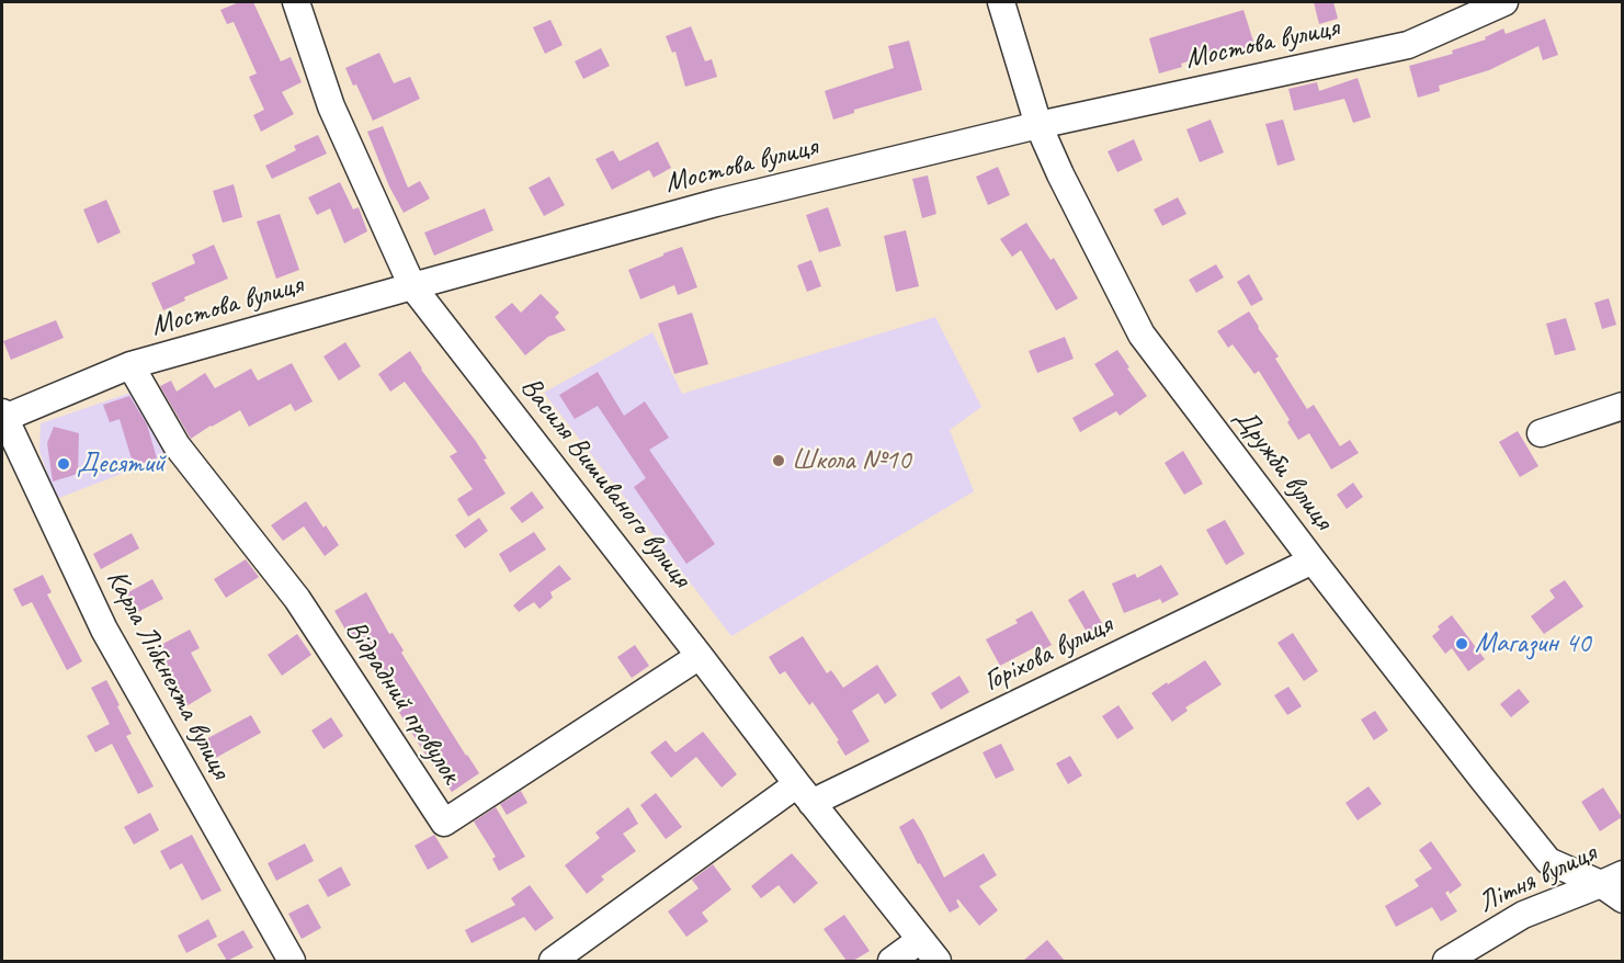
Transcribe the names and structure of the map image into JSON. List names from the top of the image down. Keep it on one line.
{"streets":{"street":["Мостова вулиця","Дружби вулиця","Василя Вишиваного вулиця","Горіхова вулиця","Карла Лібкнехта вулиця","Відрадний провулок","Літня вулиця"]},"crossings":[["Мостова вулиця","Дружби вулиця"],["Мостова вулиця","Василя Вишиваного вулиця"],["Мостова вулиця","Карла Лібкнехта вулиця"],["Мостова вулиця","Відрадний провулок"],["Дружби вулиця","Горіхова вулиця"],["Дружби вулиця","Літня вулиця"],["Василя Вишиваного вулиця","Горіхова вулиця"],["Василя Вишиваного вулиця","Відрадний провулок"]],"places":["Школа №10","Десятий","Магазин 40"]}
